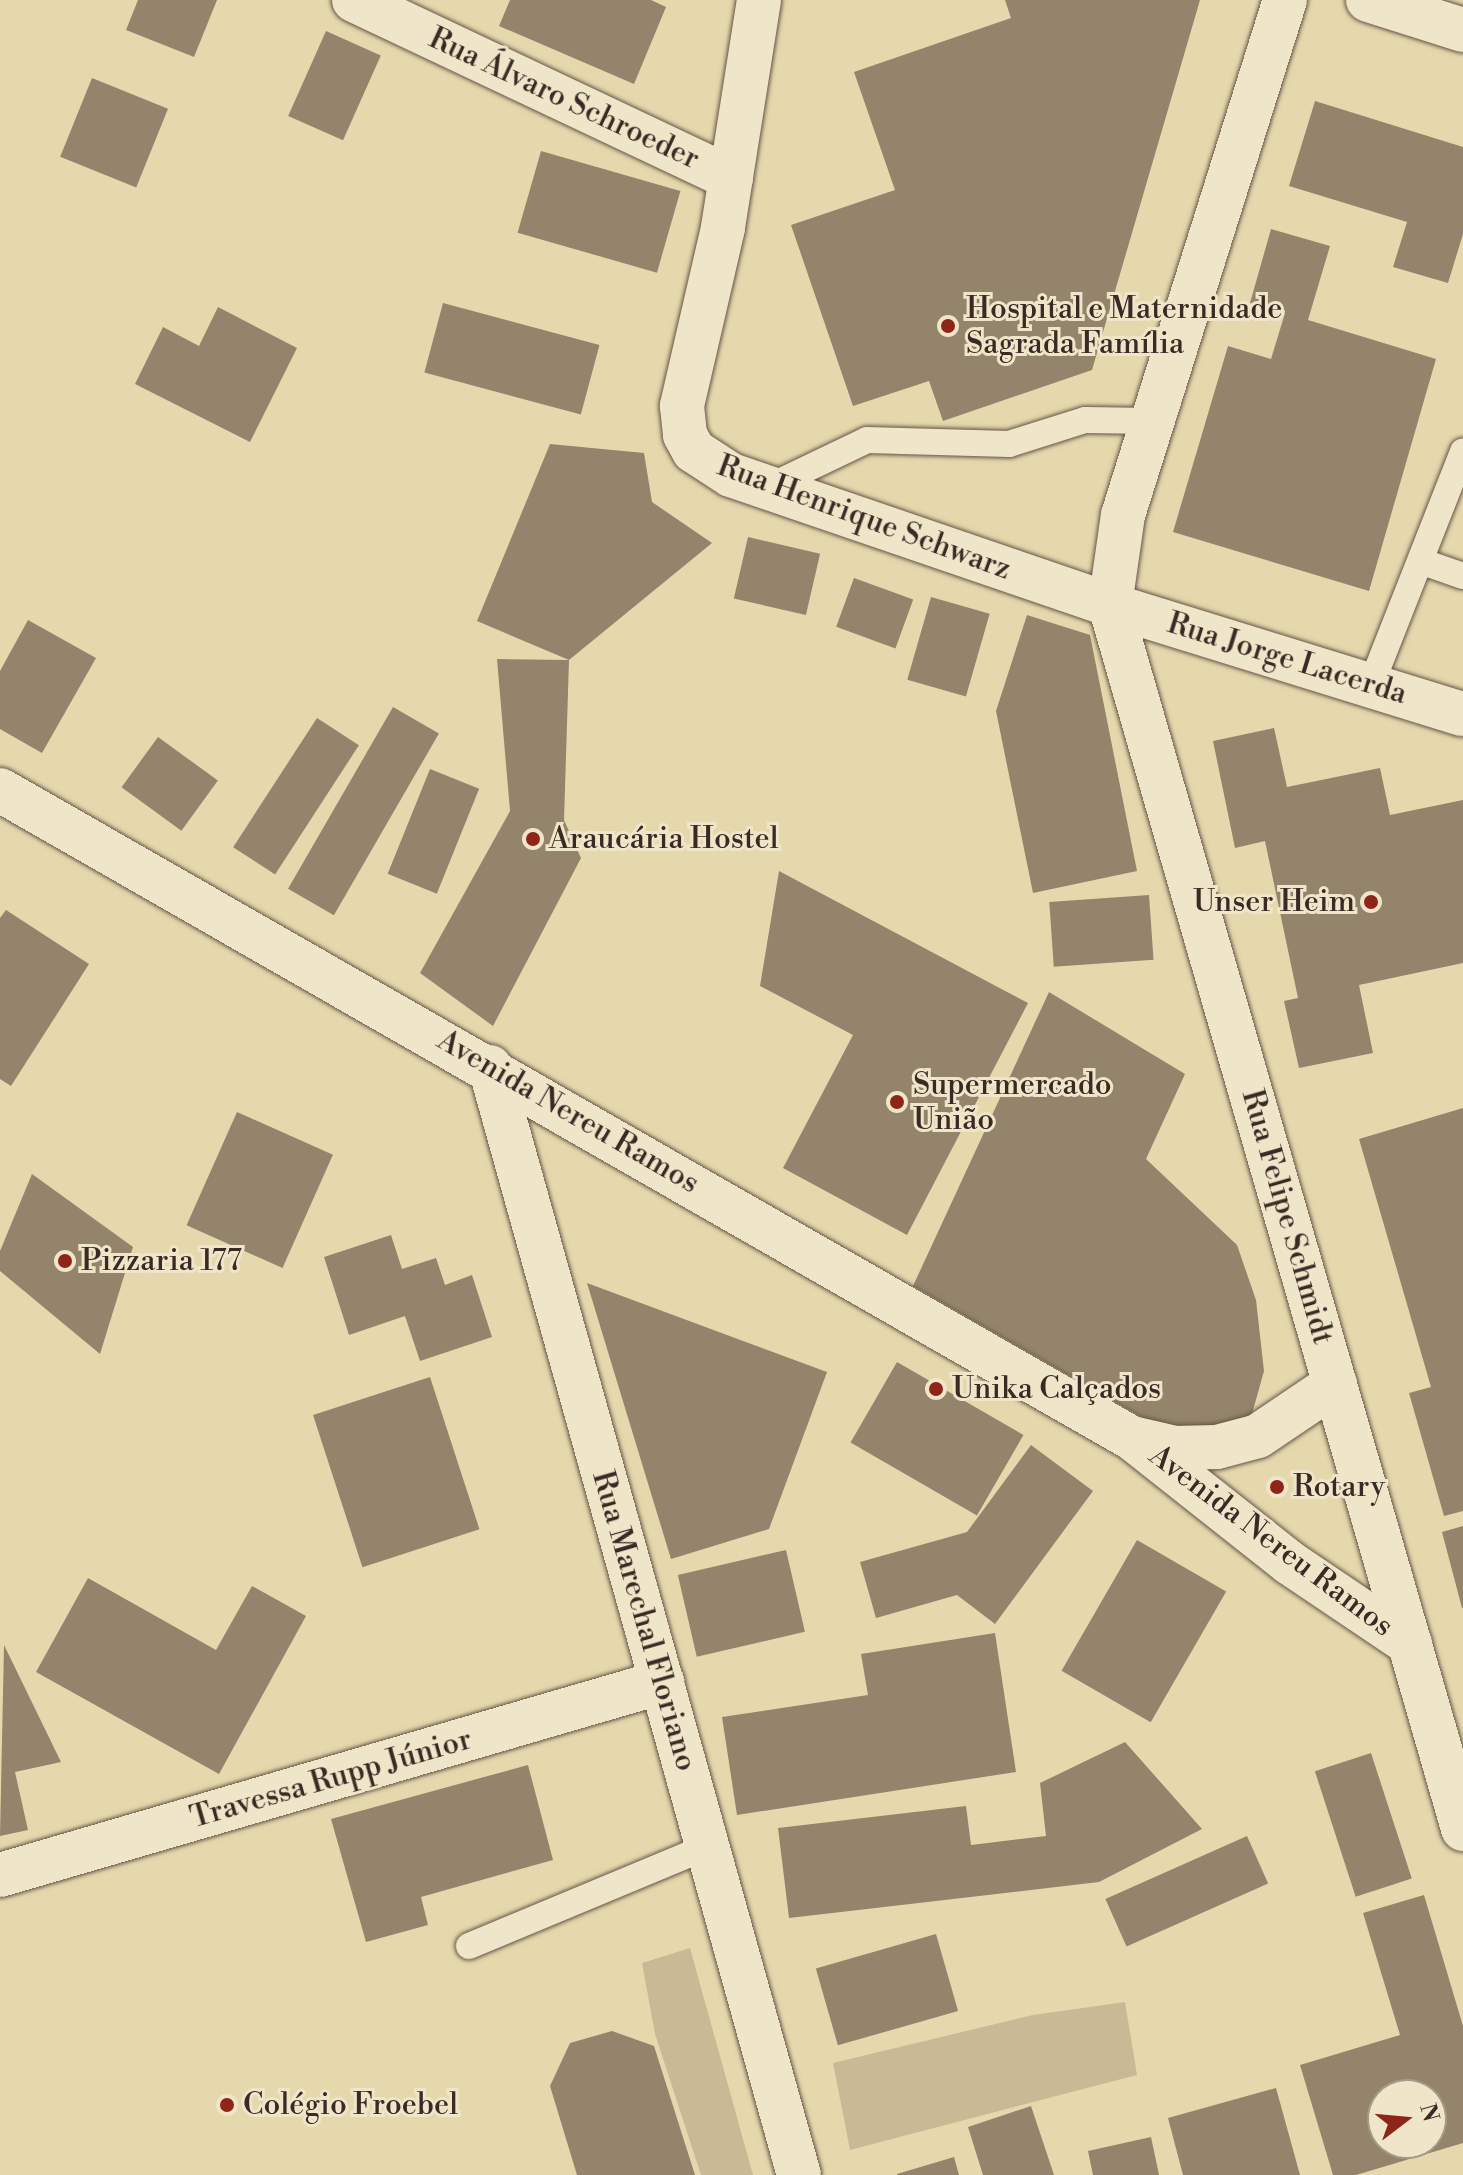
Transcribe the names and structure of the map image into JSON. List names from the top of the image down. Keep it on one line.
{"streets":{"street":["Rua Álvaro Schroeder","Rua Henrique Schwarz","Rua Jorge Lacerda","Avenida Nereu Ramos","Rua Felipe Schmidt","Rua Marechal Floriano","Travessa Rupp Júnior"]},"crossings":[["Rua Álvaro Schroeder","Rua Henrique Schwarz"],["Rua Henrique Schwarz","Rua Jorge Lacerda"],["Rua Henrique Schwarz","Rua Felipe Schmidt"],["Rua Jorge Lacerda","Rua Felipe Schmidt"],["Avenida Nereu Ramos","Rua Felipe Schmidt"],["Avenida Nereu Ramos","Rua Marechal Floriano"],["Rua Marechal Floriano","Travessa Rupp Júnior"]],"places":["Hospital e Maternidade Sagrada Família","Araucária Hostel","Unser Heim","Supermercado União","Pizzaria 177","Unika Calçados","Rotary","Colégio Froebel"],"north":"right"}
